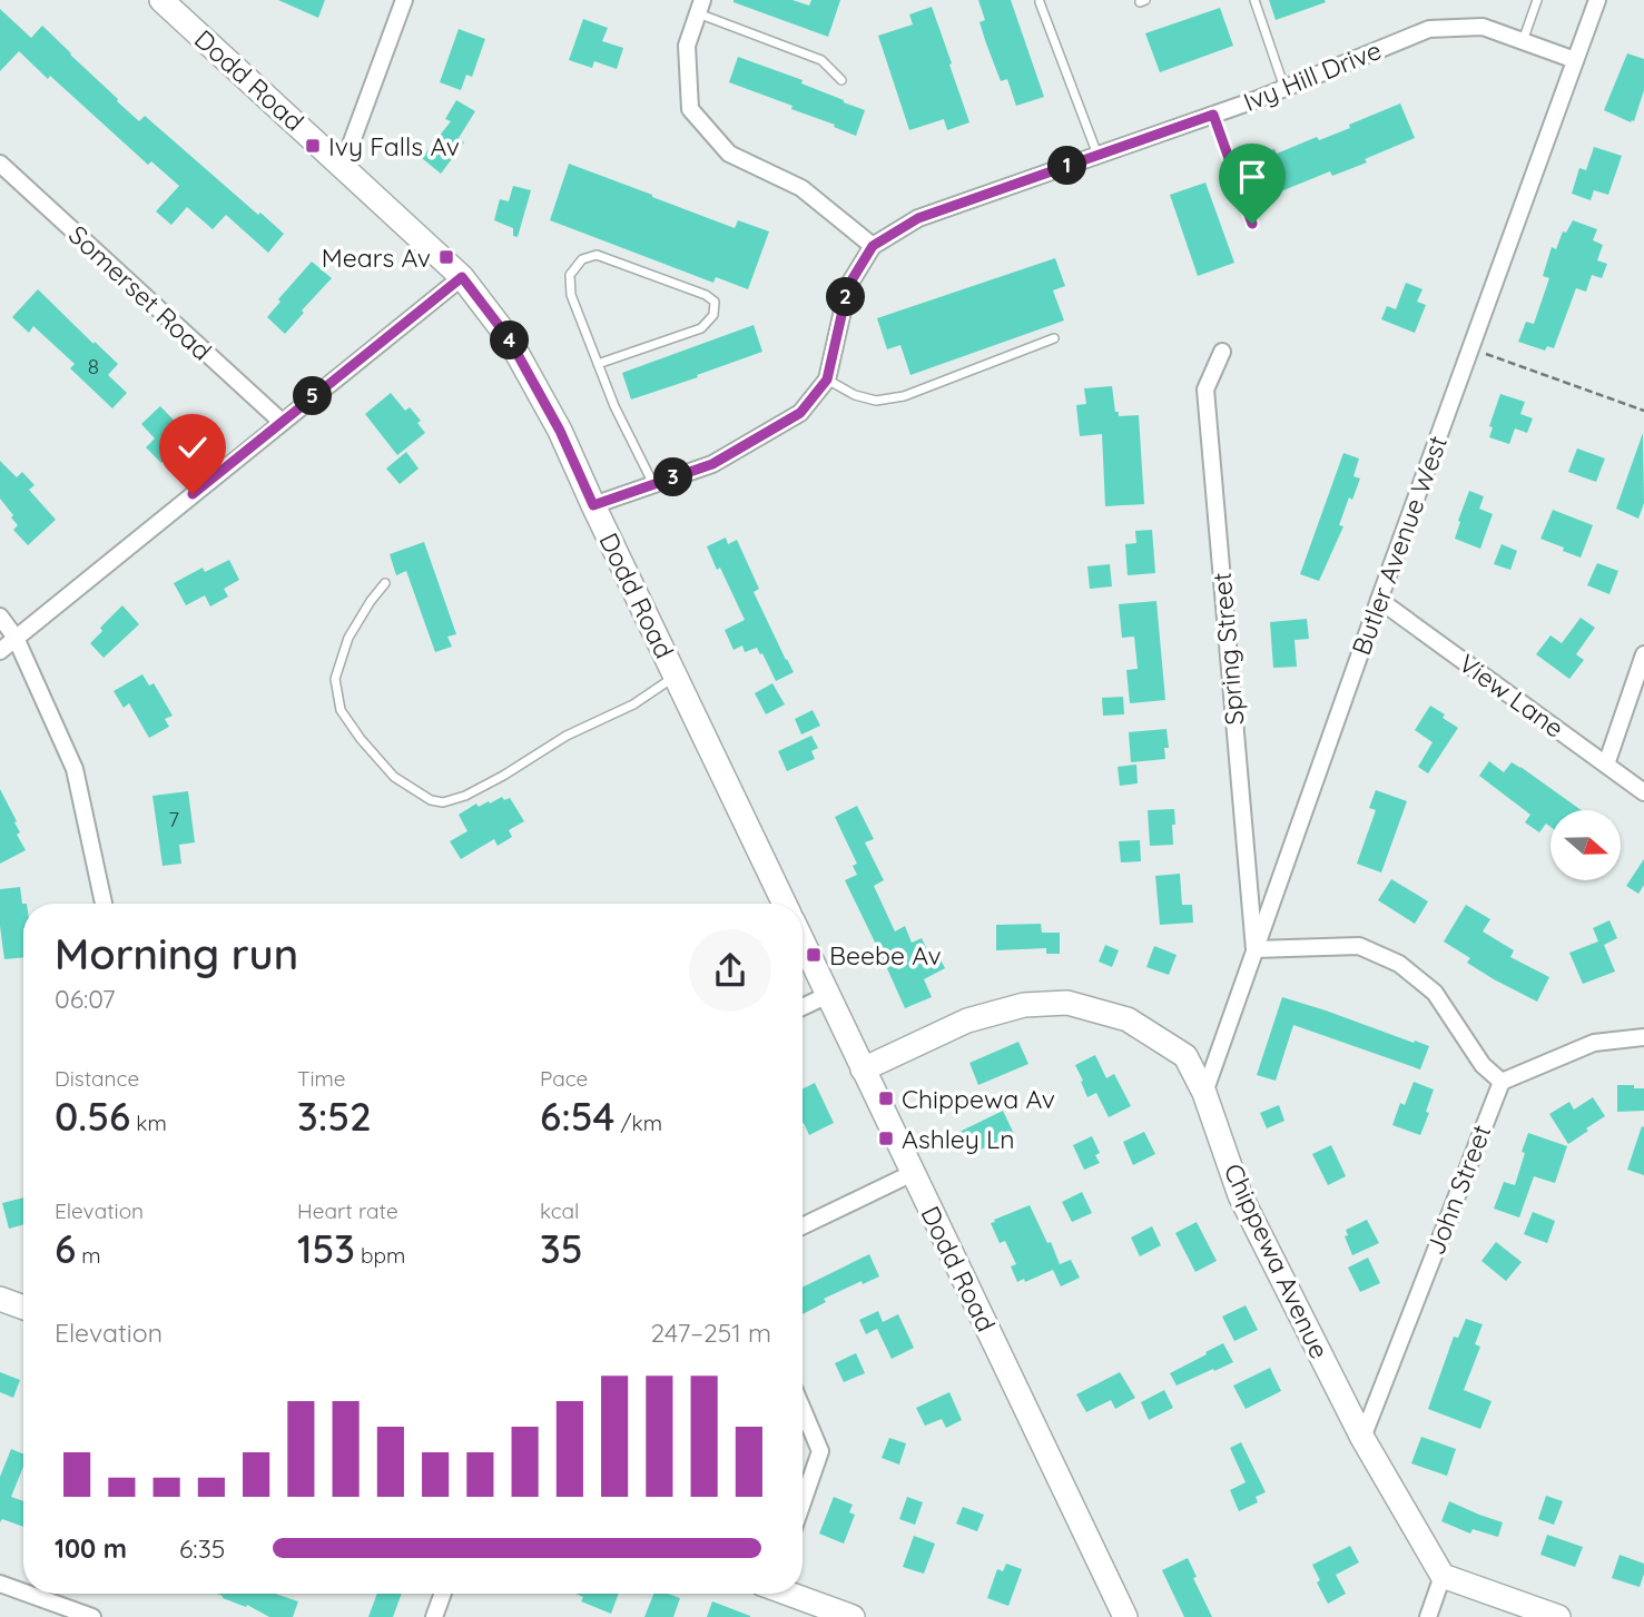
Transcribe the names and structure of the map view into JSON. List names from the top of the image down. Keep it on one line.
{"streets":{"main road":["Dodd Road","Chippewa Avenue"],"street":["Ivy Hill Drive","Somerset Road","Butler Avenue West","Spring Street","View Lane","John Street"]},"crossings":[["Ivy Hill Drive","Dodd Road"],["Ivy Hill Drive","Butler Avenue West"],["Dodd Road","Chippewa Avenue"],["Butler Avenue West","Spring Street"],["Butler Avenue West","View Lane"],["Butler Avenue West","Chippewa Avenue"],["John Street","Chippewa Avenue"]],"places":{"transit":["Ivy Falls Av","Mears Av","Beebe Av","Chippewa Av","Ashley Ln"]},"house_numbers":["8","7"],"north":"right","page":{"pins":["1","2","4","5","3"],"heading":["Morning run","06:07"],"stats":[["Distance","0.56 km"],["Time","3:52"],["Pace","6:54 /km"],["Elevation","6 m"],["Heart rate","153 bpm"],["kcal","35"]],"chart":["Elevation","247–251 m"],"list":[{"name":"100 m","note":"6:35"}]}}
